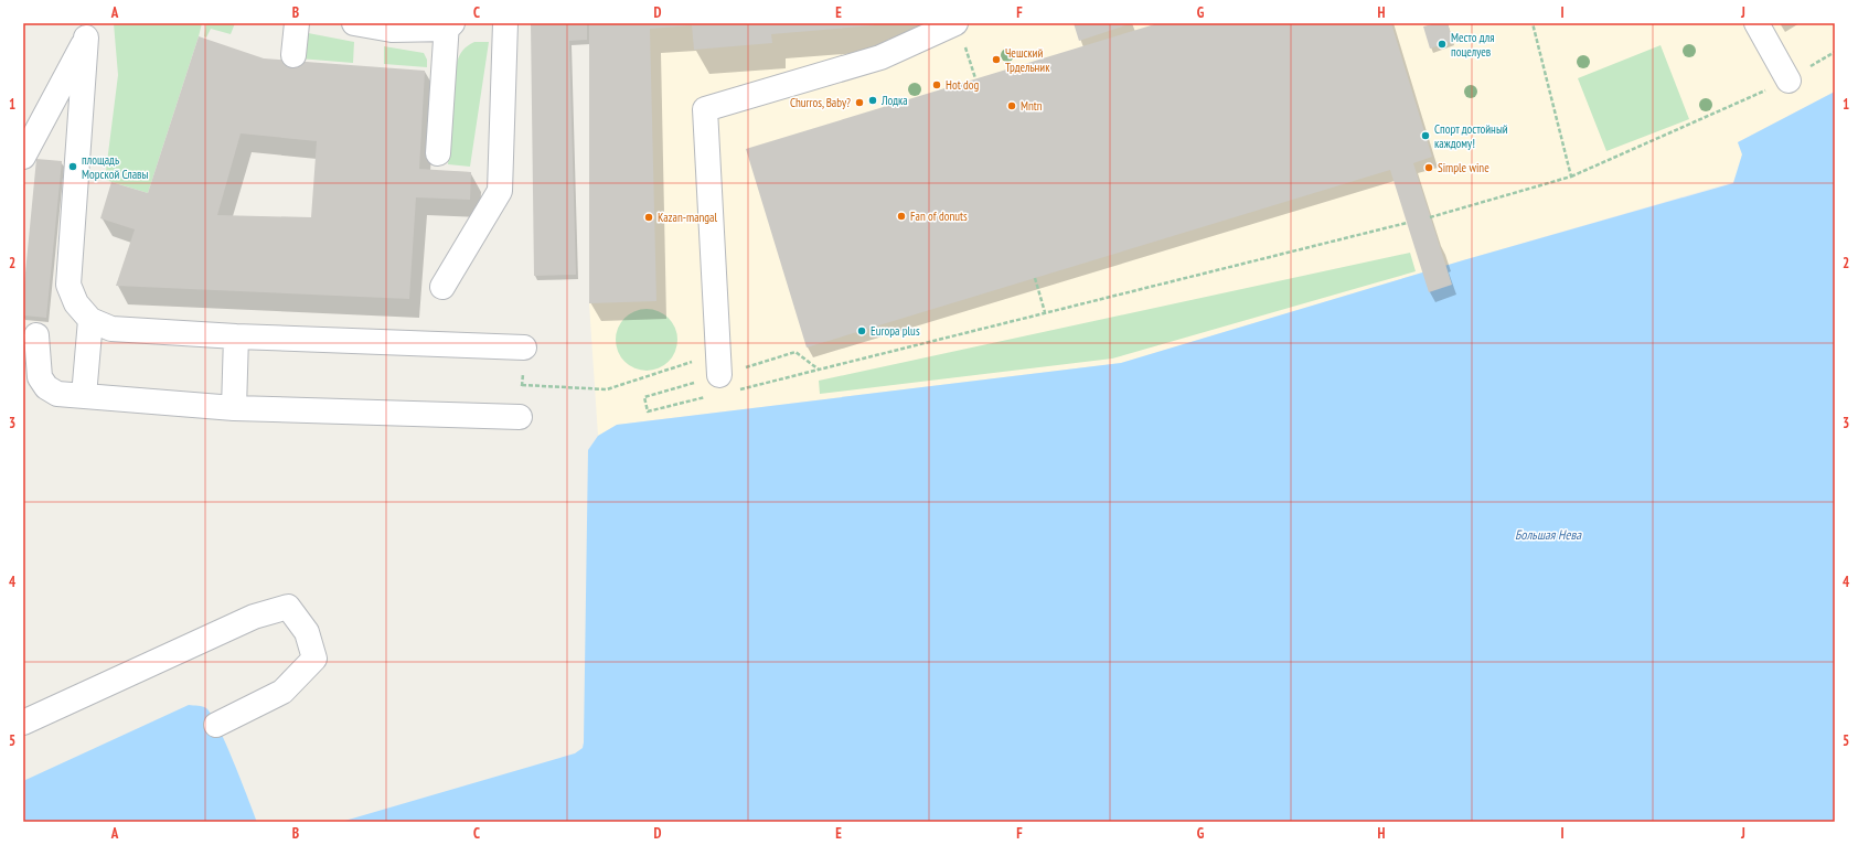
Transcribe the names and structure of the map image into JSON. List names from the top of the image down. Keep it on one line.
{"water":["Большая Нева"],"places":["Место для поцелуев","Чешский Трдельник","Hot dog","Лодка","Churros, Baby?","Mntn","Спорт достойный каждому!","площадь Морской Славы","Simple wine","Fan of donuts","Kazan-mangal","Europa plus"],"grid":{"columns":["A","B","C","D","E","F","G","H","I","J"],"rows":["1","2","3","4","5"]}}
